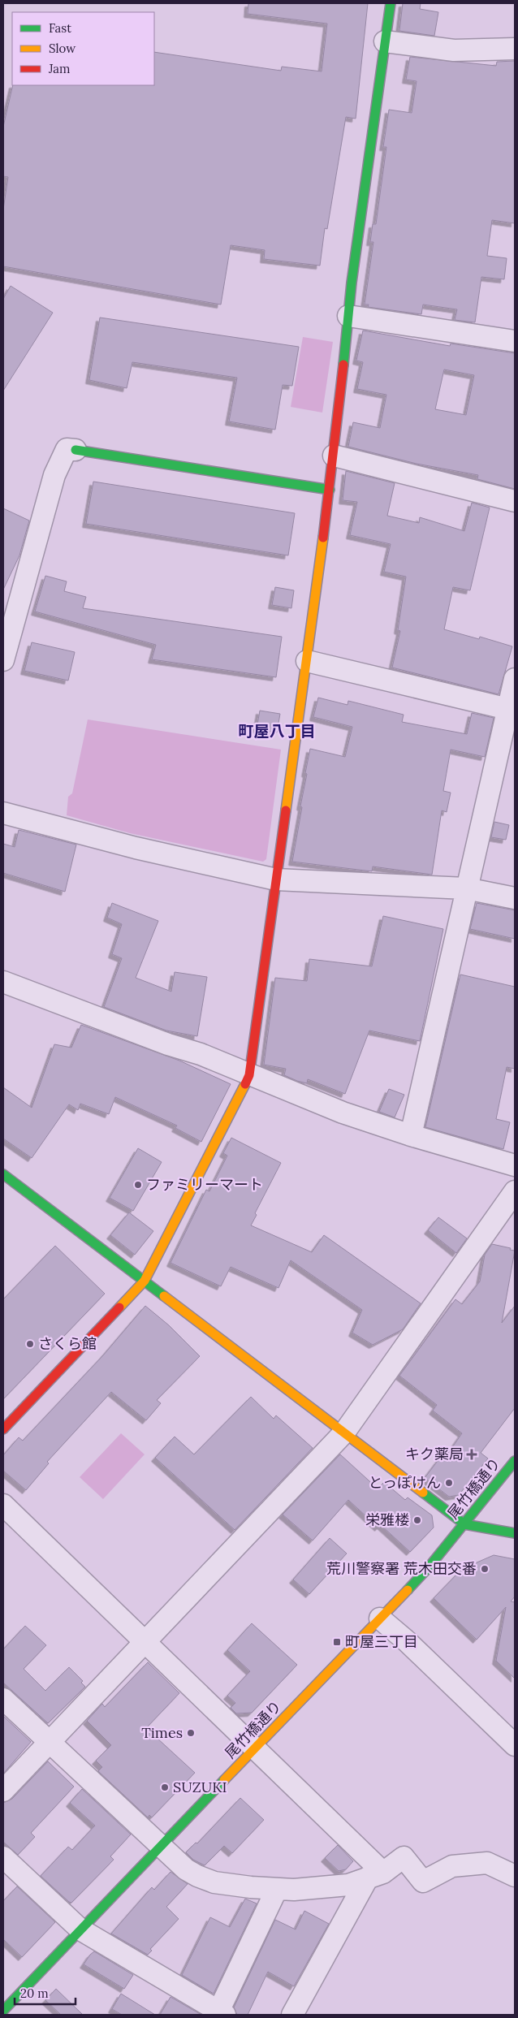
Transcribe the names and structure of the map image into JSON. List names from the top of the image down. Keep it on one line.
{"streets":{"street":["尾竹橋通り"]},"districts":["町屋八丁目"],"places":{"other":["ファミリーマート","さくら館","とっぽけん","栄雅楼","荒川警察署 荒木田交番","Times","SUZUKI"],"health":["キク薬局"],"transit":["町屋三丁目"]},"legend":["Fast","Slow","Jam"],"scale_bar":"20 m"}
